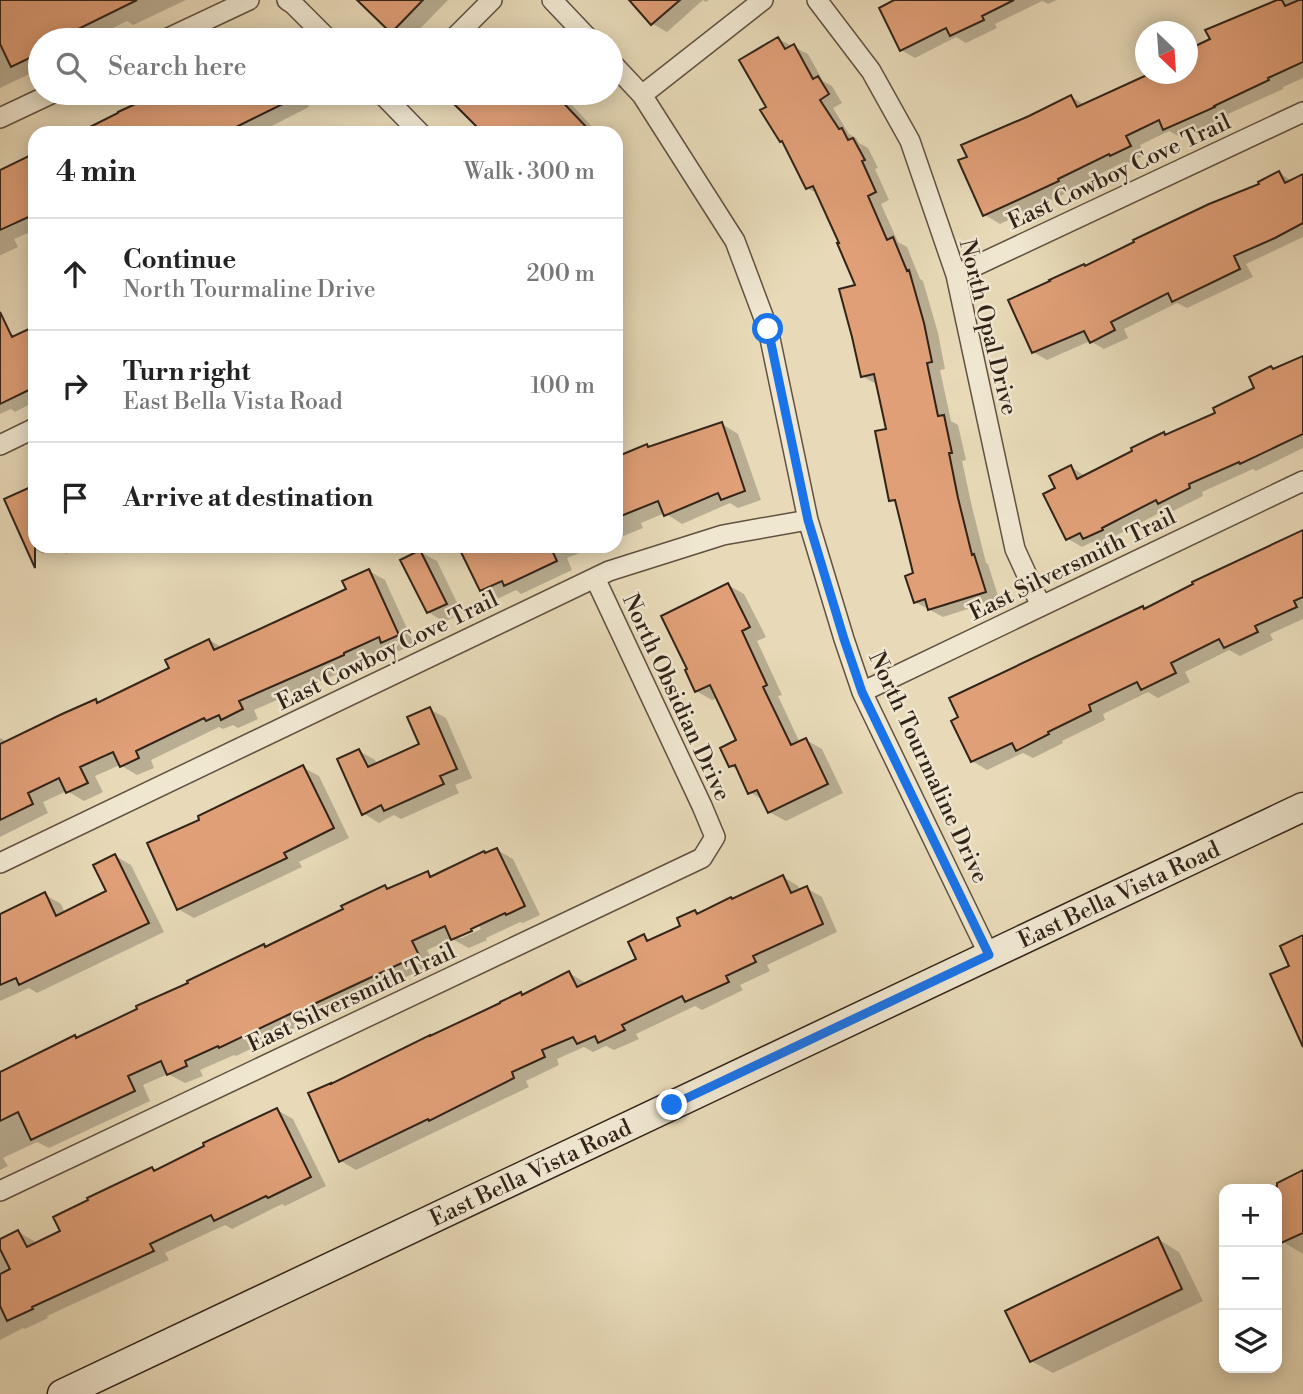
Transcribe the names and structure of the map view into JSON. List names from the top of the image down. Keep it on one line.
{"streets":{"street":["East Cowboy Cove Trail","North Opal Drive","East Silversmith Trail","North Obsidian Drive","North Tourmaline Drive","East Bella Vista Road"]},"crossings":[["East Cowboy Cove Trail","North Opal Drive"],["East Cowboy Cove Trail","North Obsidian Drive"],["East Cowboy Cove Trail","North Tourmaline Drive"],["North Opal Drive","East Silversmith Trail"],["East Silversmith Trail","North Obsidian Drive"],["East Silversmith Trail","North Tourmaline Drive"],["North Tourmaline Drive","East Bella Vista Road"]],"north":"bottom right","page":{"search":"Search here","heading":["4 min","Walk · 300 m"],"list":[["Continue","North Tourmaline Drive","200 m"],["Turn right","East Bella Vista Road","100 m"],"Arrive at destination"],"map_buttons":["+","−"]}}
